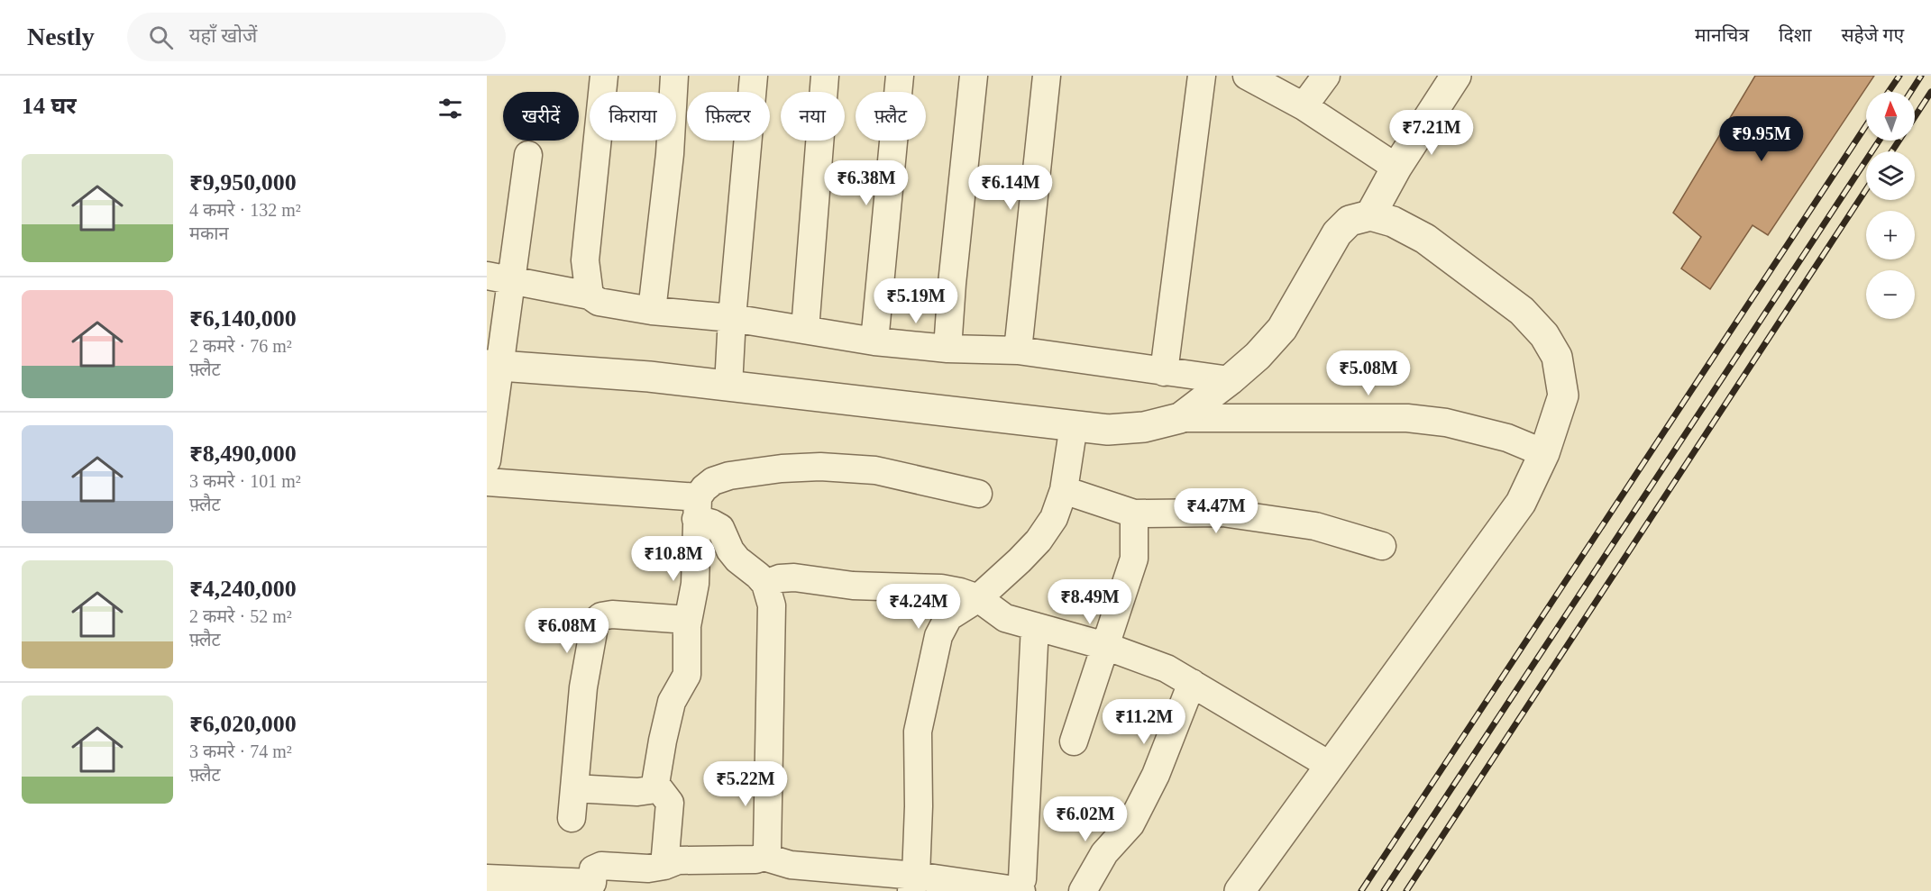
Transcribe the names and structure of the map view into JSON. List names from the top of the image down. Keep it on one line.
{"north":"top","page":{"header":"Nestly","search":"यहाँ खोजें","nav":["मानचित्र","दिशा","सहेजे गए"],"heading":"14 घर","map_buttons":["+","−"],"chip":["खरीदें","किराया","फ़िल्टर","नया","फ़्लैट"],"price":["₹7.21M","₹9.95M","₹6.38M","₹6.14M","₹5.19M","₹5.08M","₹4.47M","₹10.8M","₹8.49M","₹4.24M","₹6.08M","₹11.2M","₹5.22M","₹6.02M"],"list":[{"name":"₹9,950,000","note":"4 कमरे · 132 m² · मकान"},{"name":"₹6,140,000","note":"2 कमरे · 76 m² · फ़्लैट"},{"name":"₹8,490,000","note":"3 कमरे · 101 m² · फ़्लैट"},{"name":"₹4,240,000","note":"2 कमरे · 52 m² · फ़्लैट"},{"name":"₹6,020,000","note":"3 कमरे · 74 m² · फ़्लैट"}]}}
